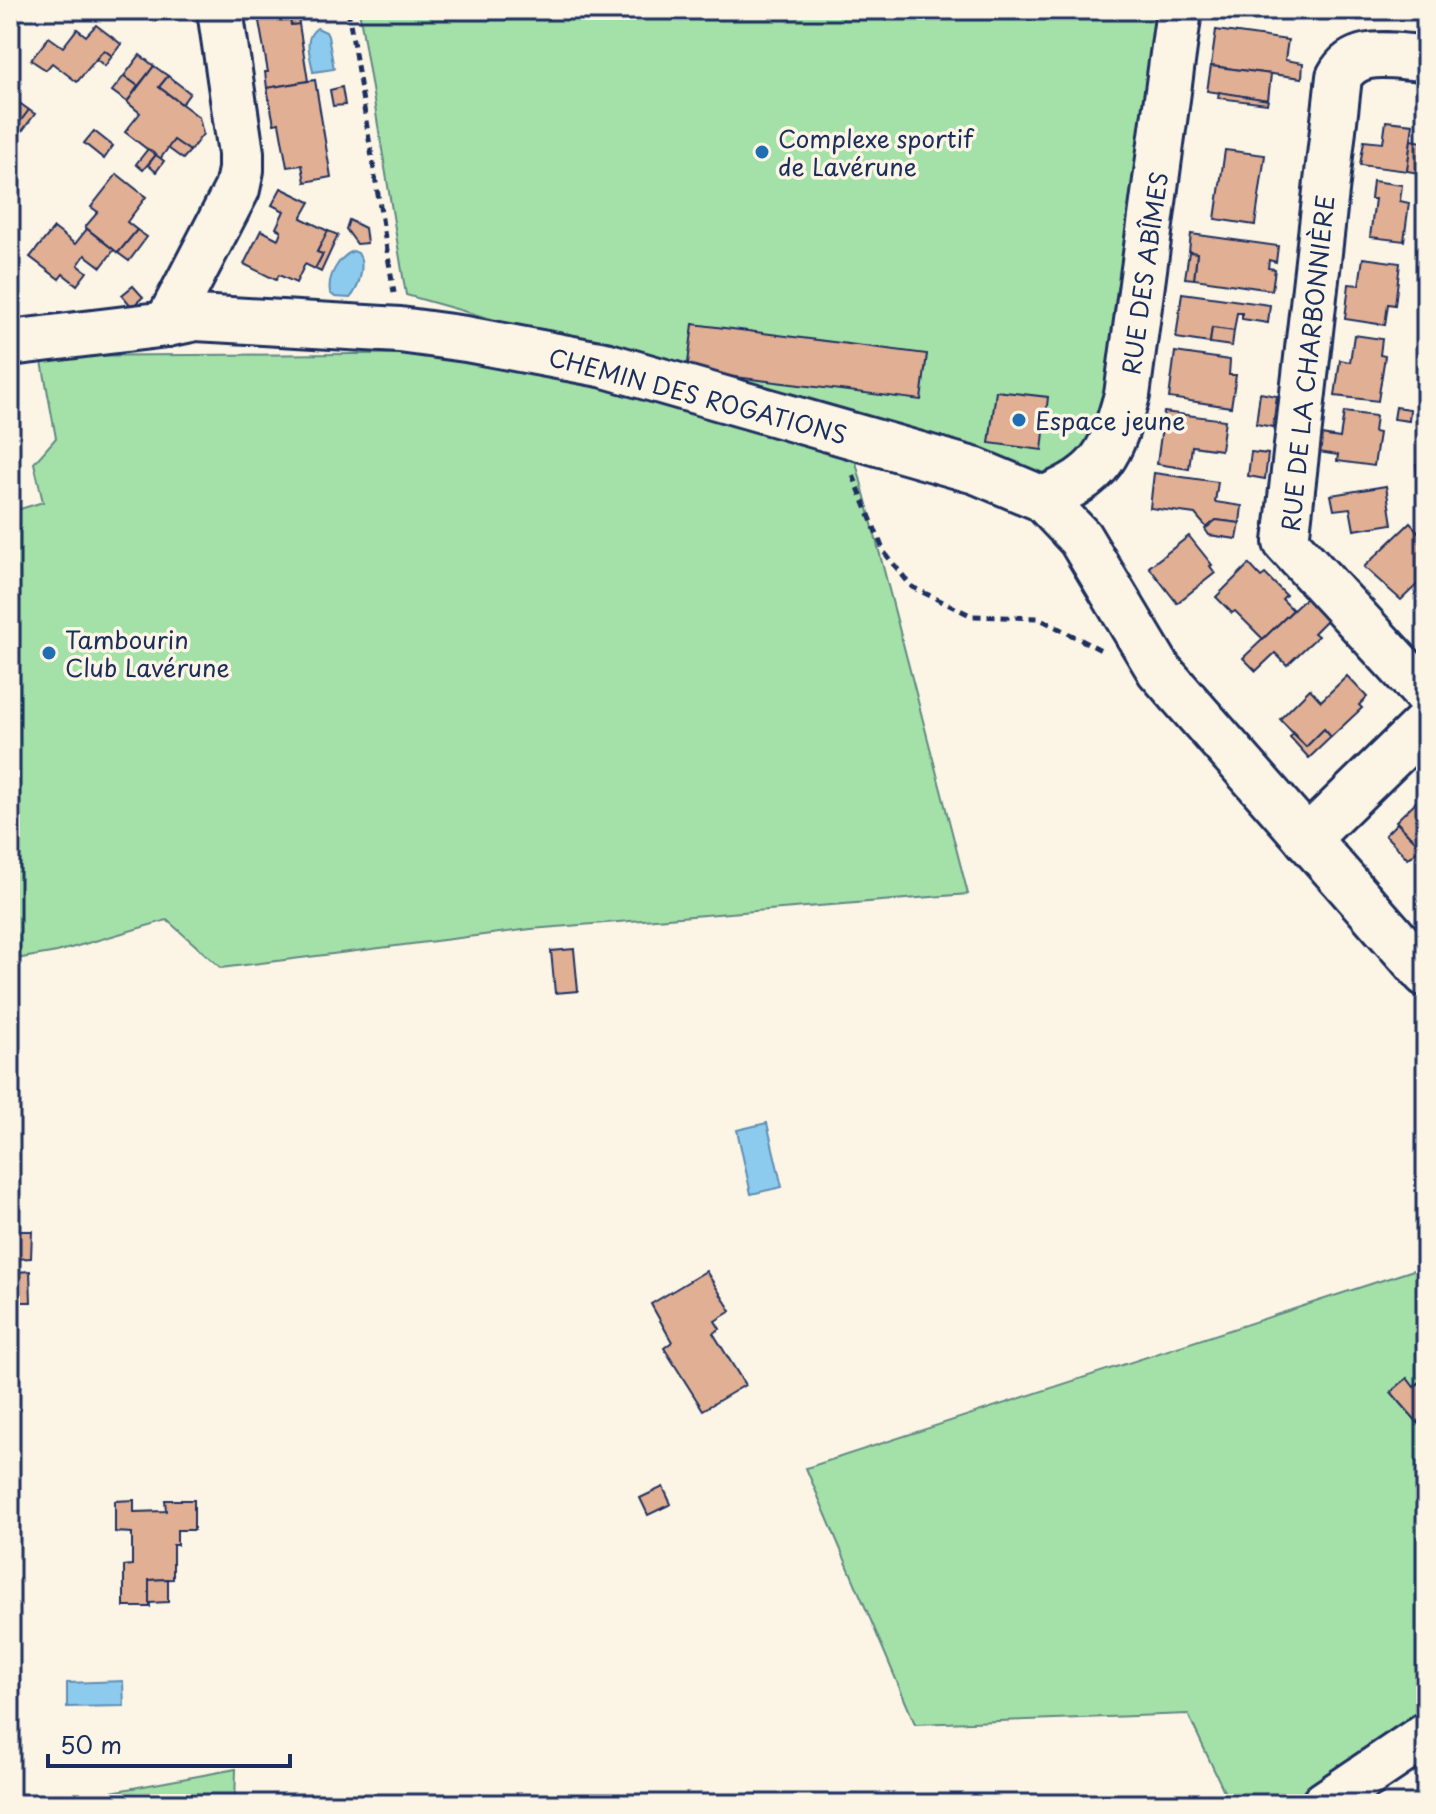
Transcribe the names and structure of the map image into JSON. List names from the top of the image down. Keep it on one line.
{"streets":{"street":["RUE DES ABÎMES","RUE DE LA CHARBONNIÈRE","CHEMIN DES ROGATIONS"]},"crossings":[["RUE DES ABÎMES","CHEMIN DES ROGATIONS"]],"places":["Complexe sportif de Lavérune","Espace jeune","Tambourin Club Lavérune"],"scale_bar":"50 m"}
